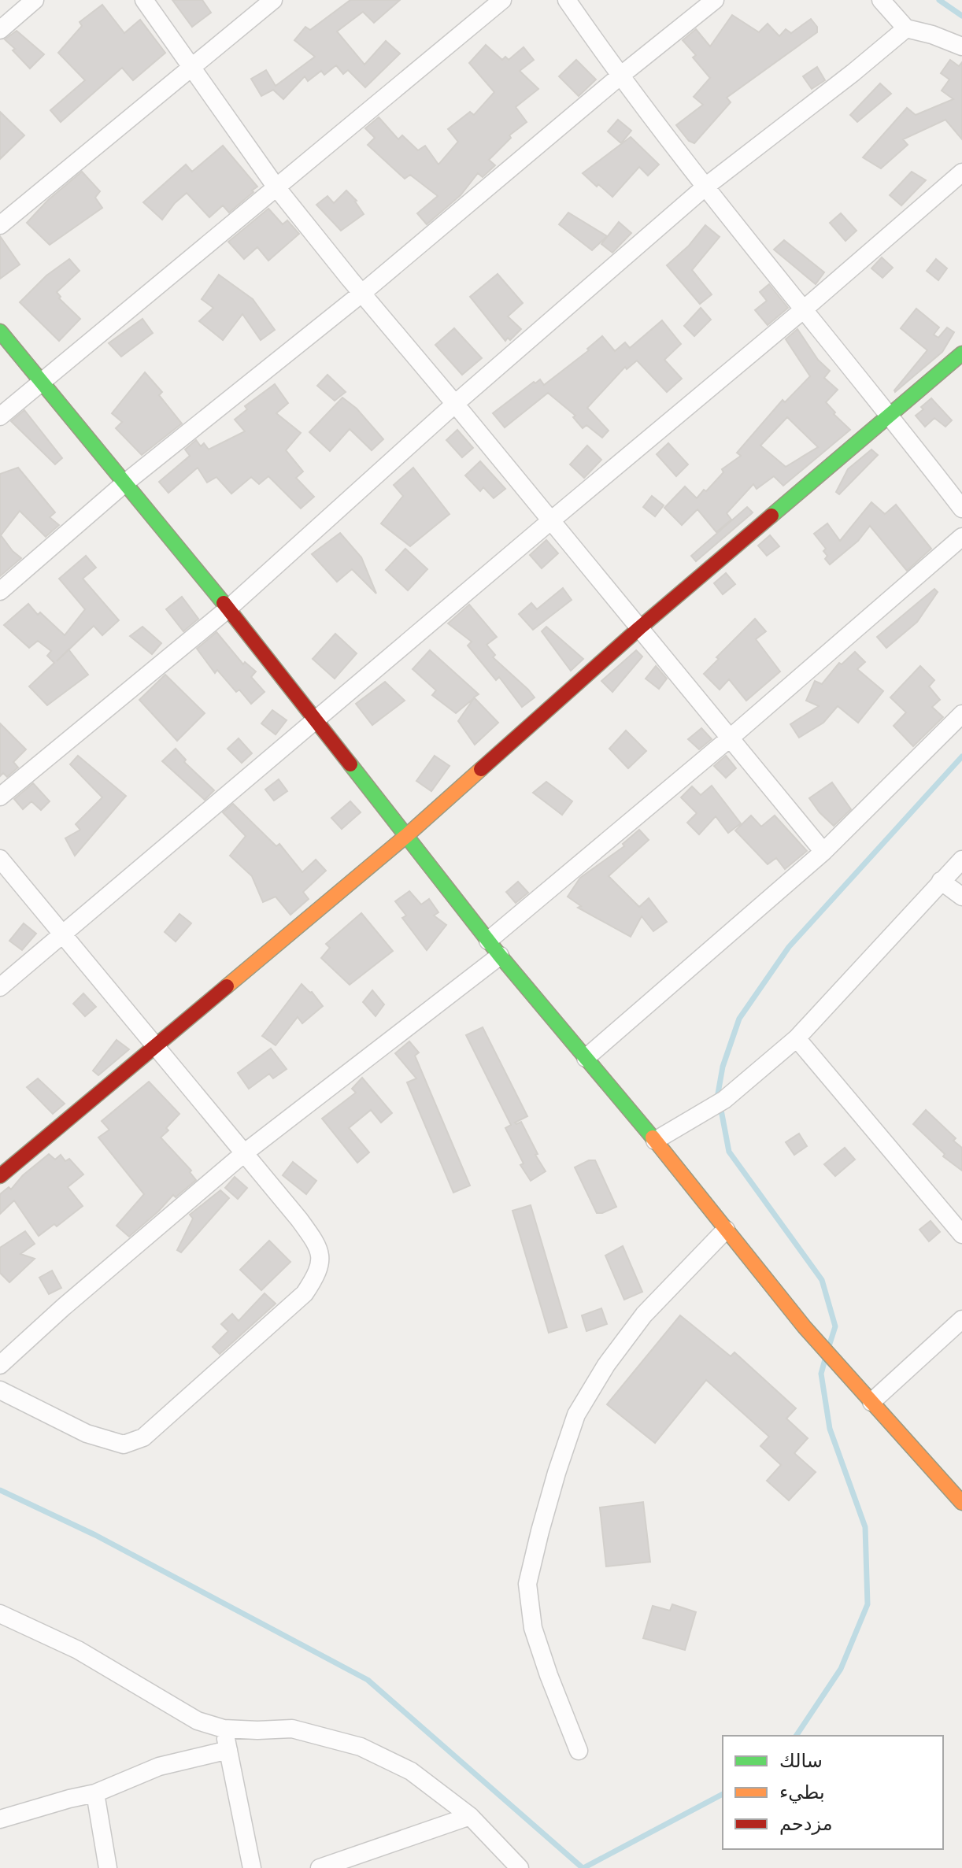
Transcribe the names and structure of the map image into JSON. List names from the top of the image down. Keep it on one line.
{"legend":["سالك","بطيء","مزدحم"]}
